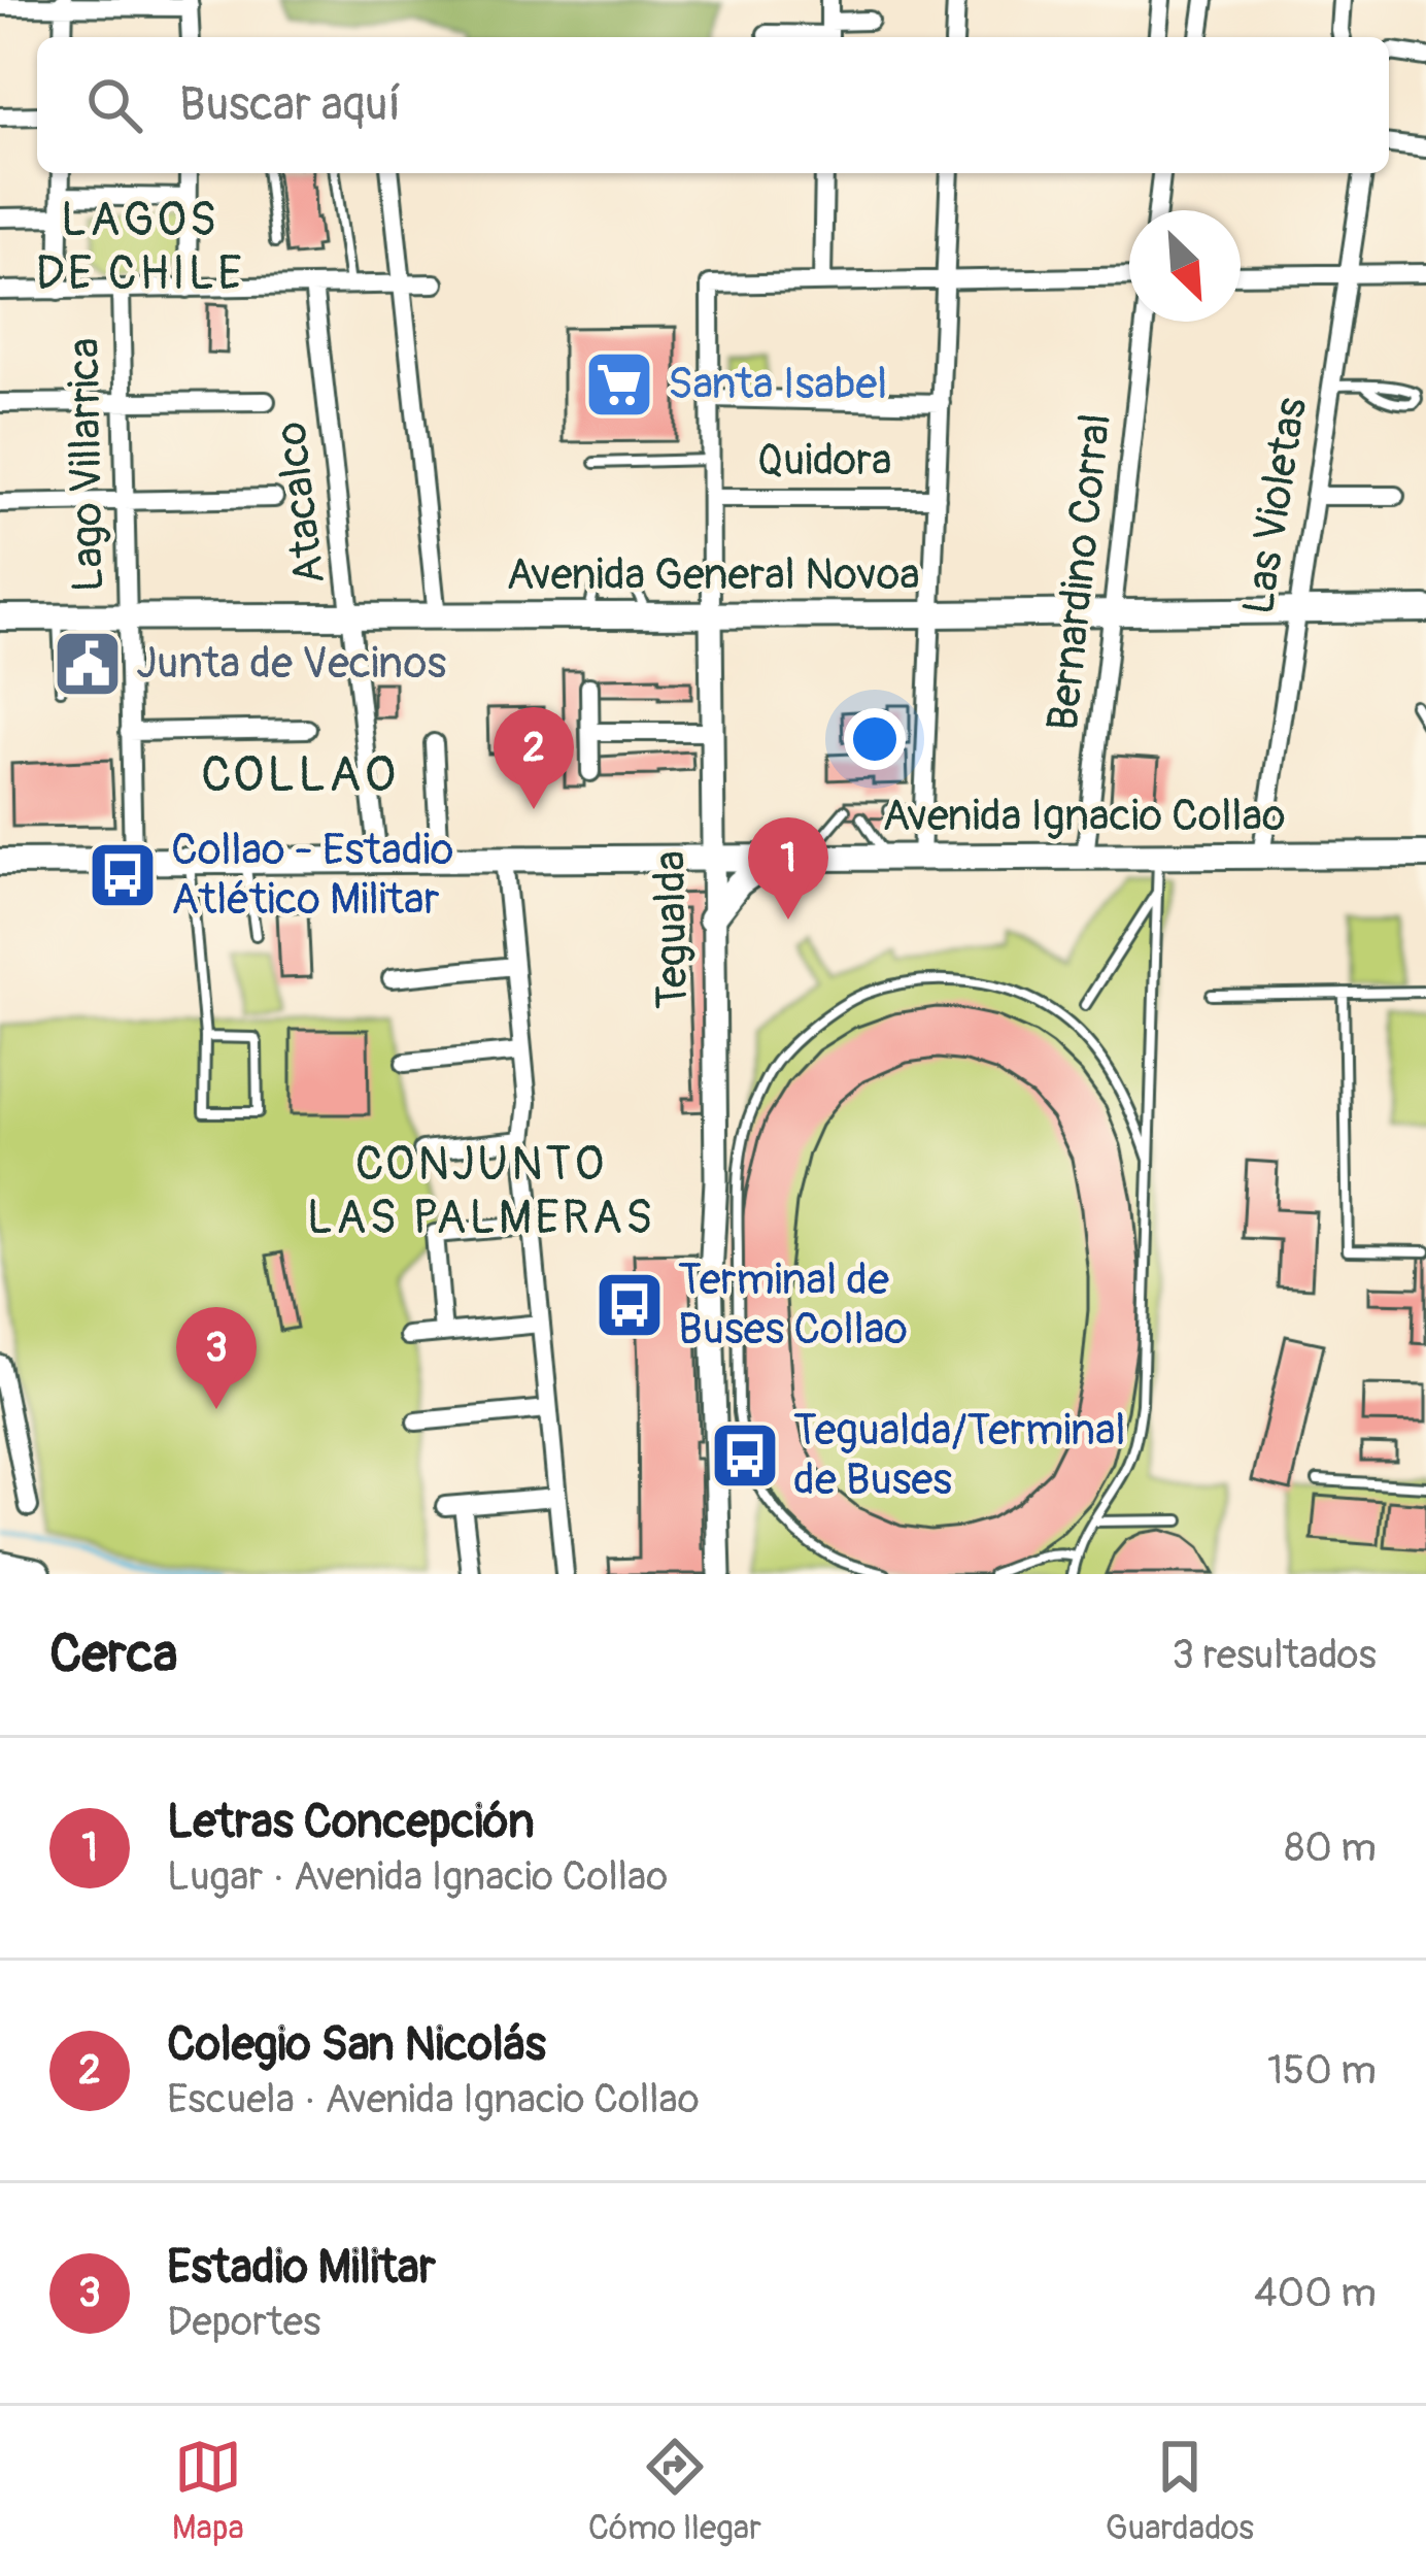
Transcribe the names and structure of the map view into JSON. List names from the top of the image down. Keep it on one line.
{"streets":{"main road":["Avenida General Novoa","Avenida Ignacio Collao"],"street":["Quidora","Lago Villarrica","Atacalco","Las Violetas","Bernardino Corral","Tegualda"]},"crossings":[["Quidora","Tegualda"],["Lago Villarrica","Avenida General Novoa"],["Lago Villarrica","Avenida Ignacio Collao"],["Atacalco","Avenida General Novoa"],["Atacalco","Avenida Ignacio Collao"],["Las Violetas","Avenida General Novoa"],["Las Violetas","Avenida Ignacio Collao"],["Bernardino Corral","Avenida General Novoa"],["Bernardino Corral","Avenida Ignacio Collao"],["Avenida General Novoa","Tegualda"],["Avenida Ignacio Collao","Tegualda"]],"districts":["LAGOS DE CHILE","COLLAO","CONJUNTO LAS PALMERAS"],"places":{"supermarket":["Santa Isabel"],"public building":["Junta de Vecinos"],"bus stop":["Collao - Estadio Atlético Militar","Terminal de Buses Collao","Tegualda/Terminal de Buses"]},"north":"bottom right","page":{"search":"Buscar aquí","pins":["2","1","3"],"heading":["Cerca","3 resultados"],"list":[{"mark":"1","name":"Letras Concepción","note":"Lugar · Avenida Ignacio Collao","value":"80 m"},{"mark":"2","name":"Colegio San Nicolás","note":"Escuela · Avenida Ignacio Collao","value":"150 m"},{"mark":"3","name":"Estadio Militar","note":"Deportes","value":"400 m"}],"nav":["Mapa","Cómo llegar","Guardados"]}}
